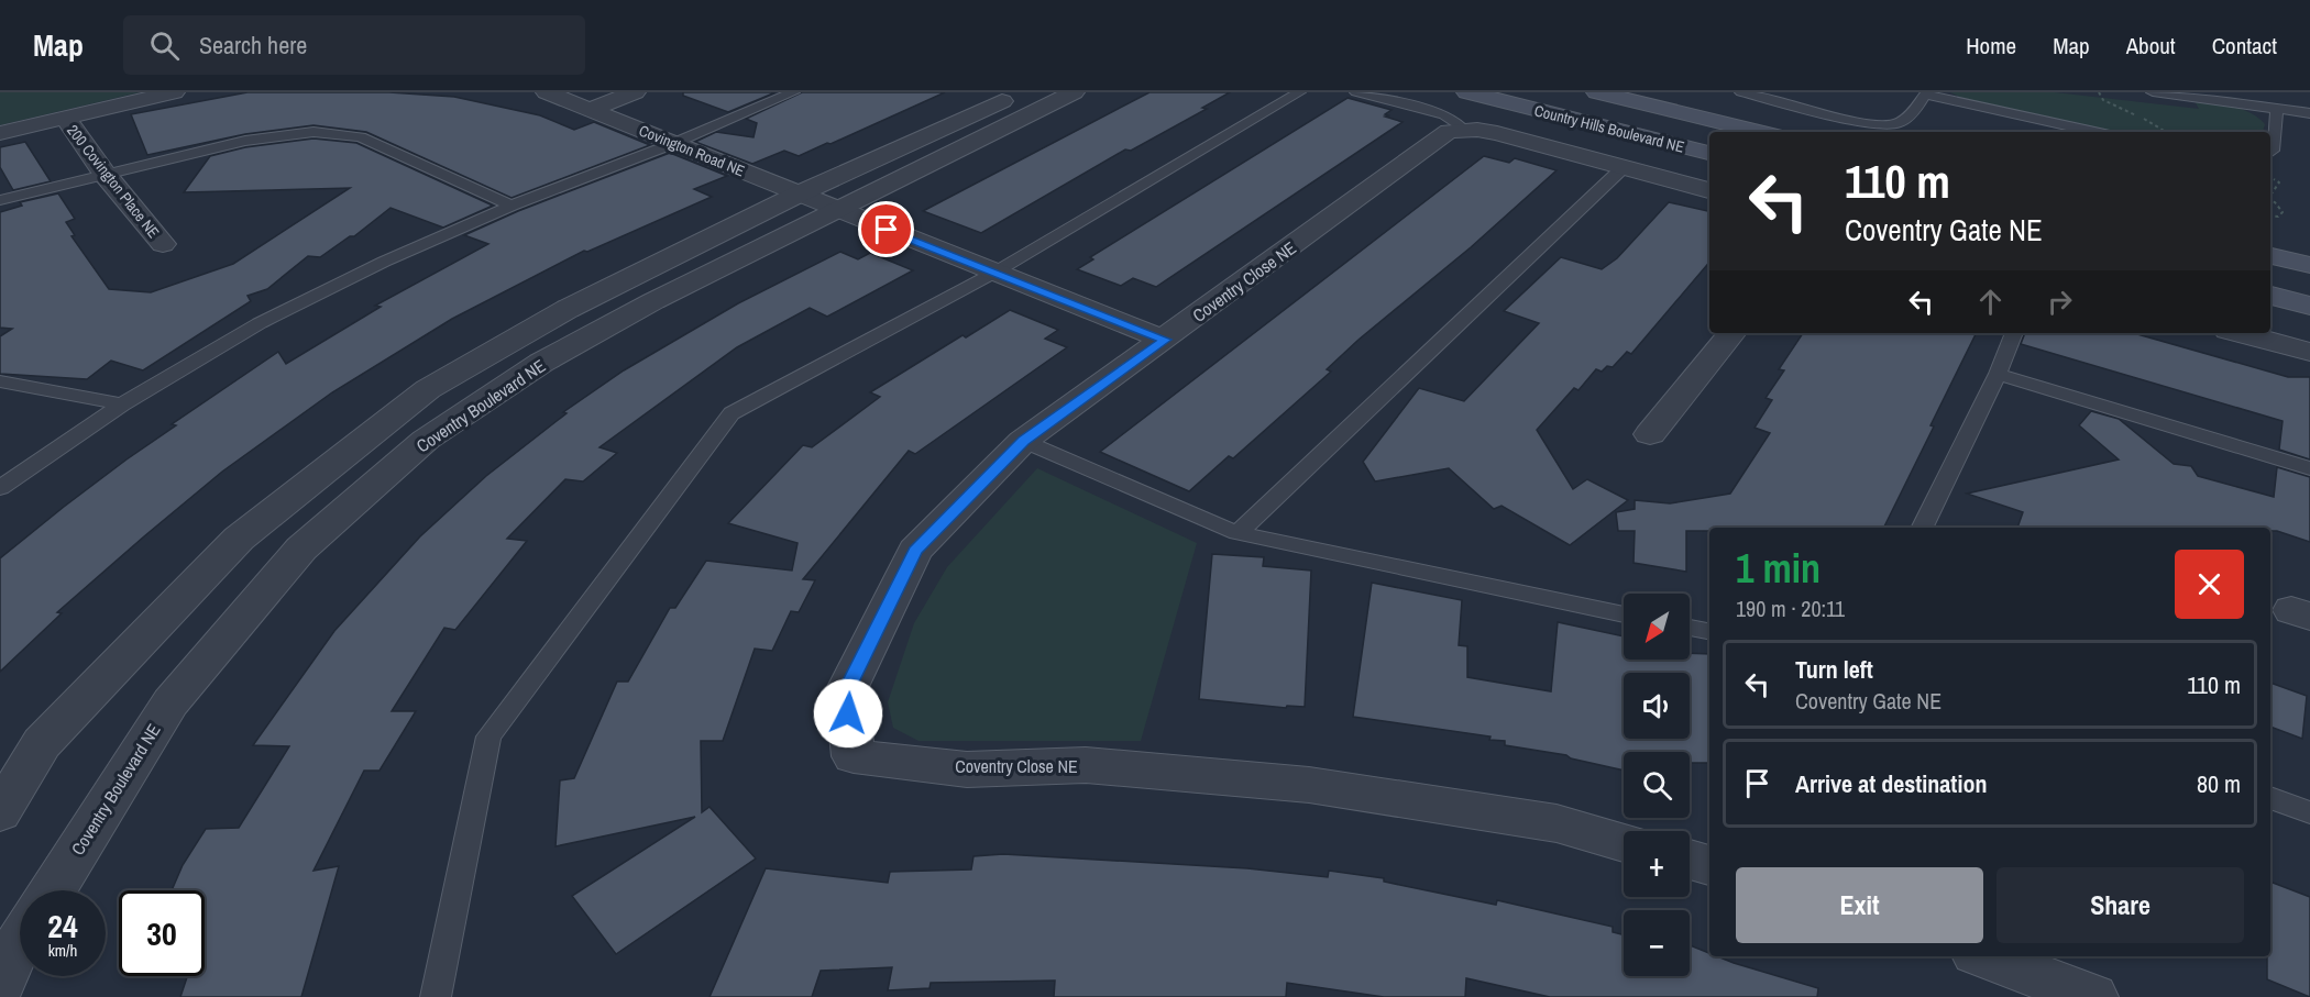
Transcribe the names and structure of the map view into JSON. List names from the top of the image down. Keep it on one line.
{"streets":{"main road":["Country Hills Boulevard NE"],"street":["Covington Road NE","200 Covington Place NE","Coventry Close NE","Coventry Boulevard NE"]},"crossings":[["Covington Road NE","Coventry Close NE"],["Covington Road NE","Coventry Boulevard NE"]],"north":"bottom left","page":{"header":"Map","search":"Search here","nav":["Home","Map","About","Contact"],"turn":["110 m","Coventry Gate NE"],"heading":["1 min","190 m · 20:11"],"map_buttons":["+","−"],"list":[{"name":"Turn left","note":"Coventry Gate NE","value":"110 m"},{"name":"Arrive at destination","value":"80 m"}],"buttons":["Exit","Share"],"speed":"24 km/h","limit":"30"}}
